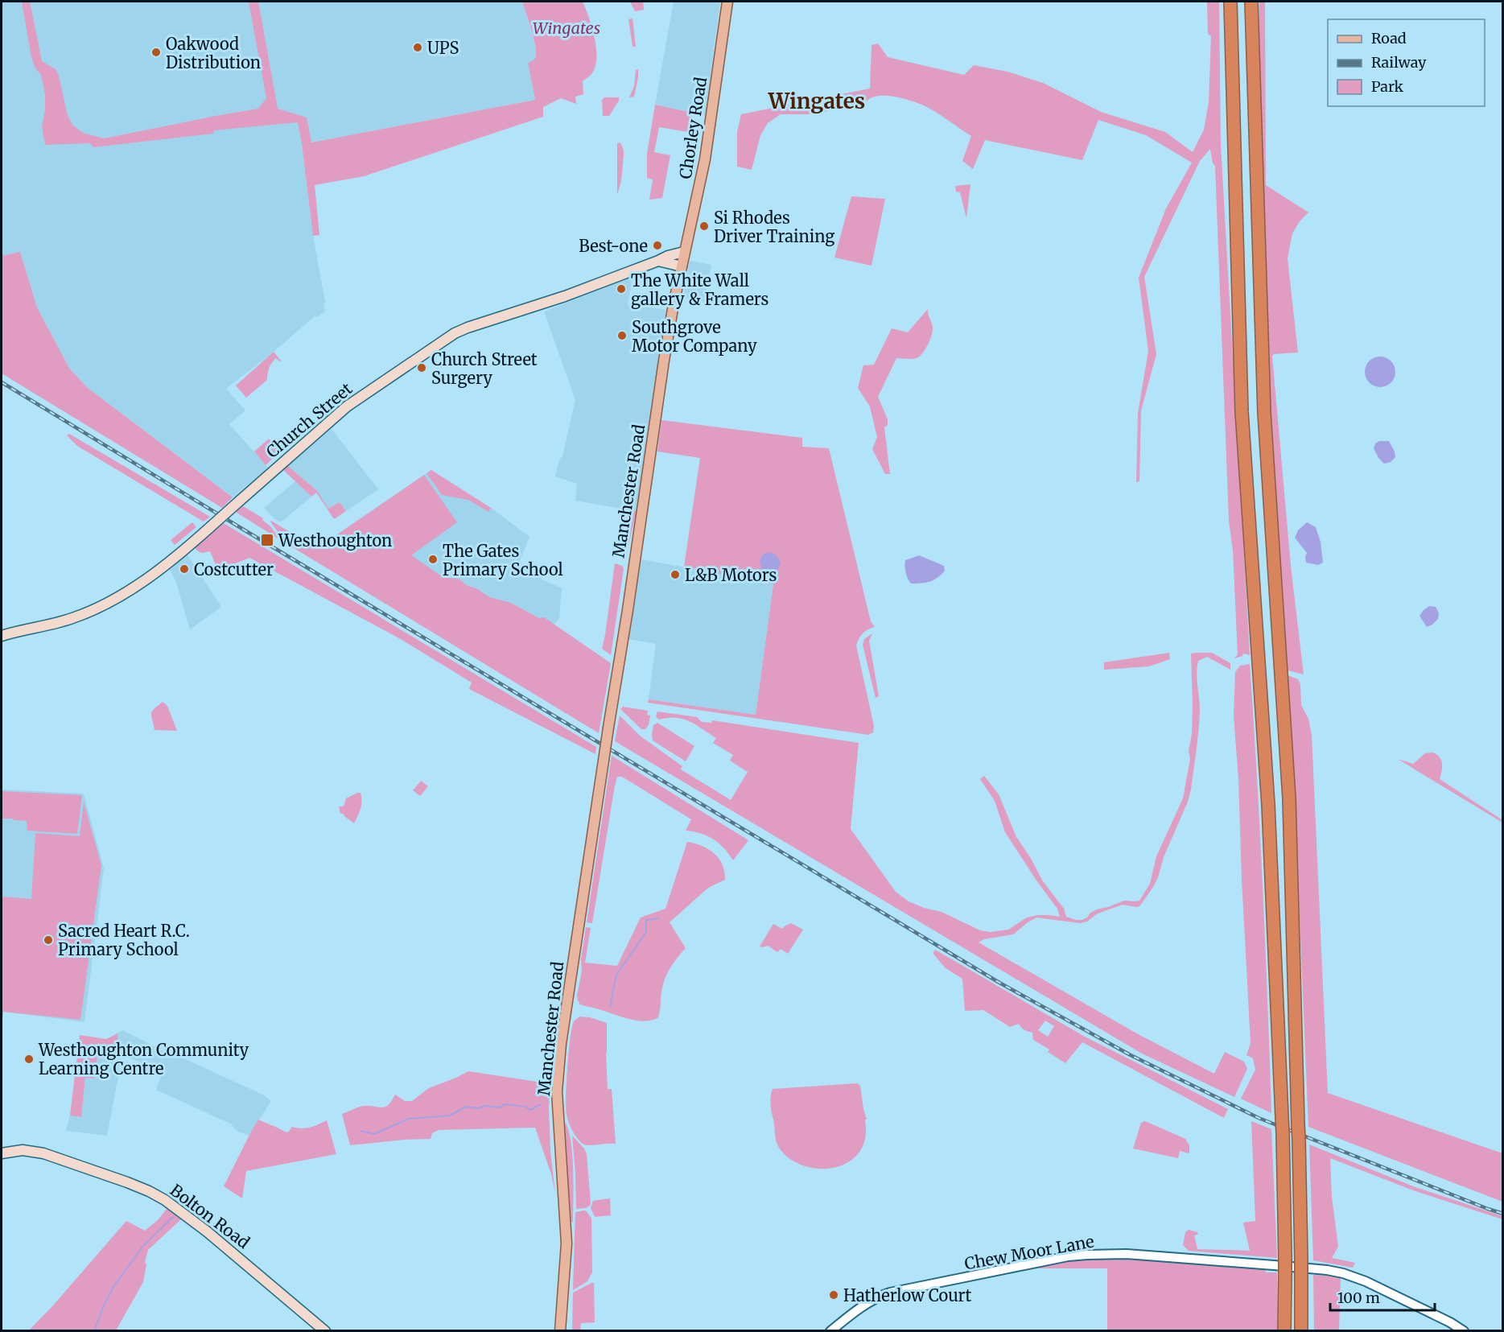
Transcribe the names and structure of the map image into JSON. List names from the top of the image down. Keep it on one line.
{"streets":{"main road":["Chorley Road","Church Street","Manchester Road","Bolton Road"],"street":["Chew Moor Lane"]},"crossings":[["Chorley Road","Church Street"],["Chorley Road","Manchester Road"],["Church Street","Manchester Road"]],"districts":["Wingates"],"parks":["Wingates"],"places":{"other":["UPS","Oakwood Distribution","Si Rhodes Driver Training","Best-one","The White Wall gallery & Framers","Southgrove Motor Company","Church Street Surgery","The Gates Primary School","Costcutter","L&B Motors","Sacred Heart R.C. Primary School","Westhoughton Community Learning Centre","Hatherlow Court"],"transit":["Westhoughton"]},"legend":["Road","Railway","Park"],"scale_bar":"100 m"}
